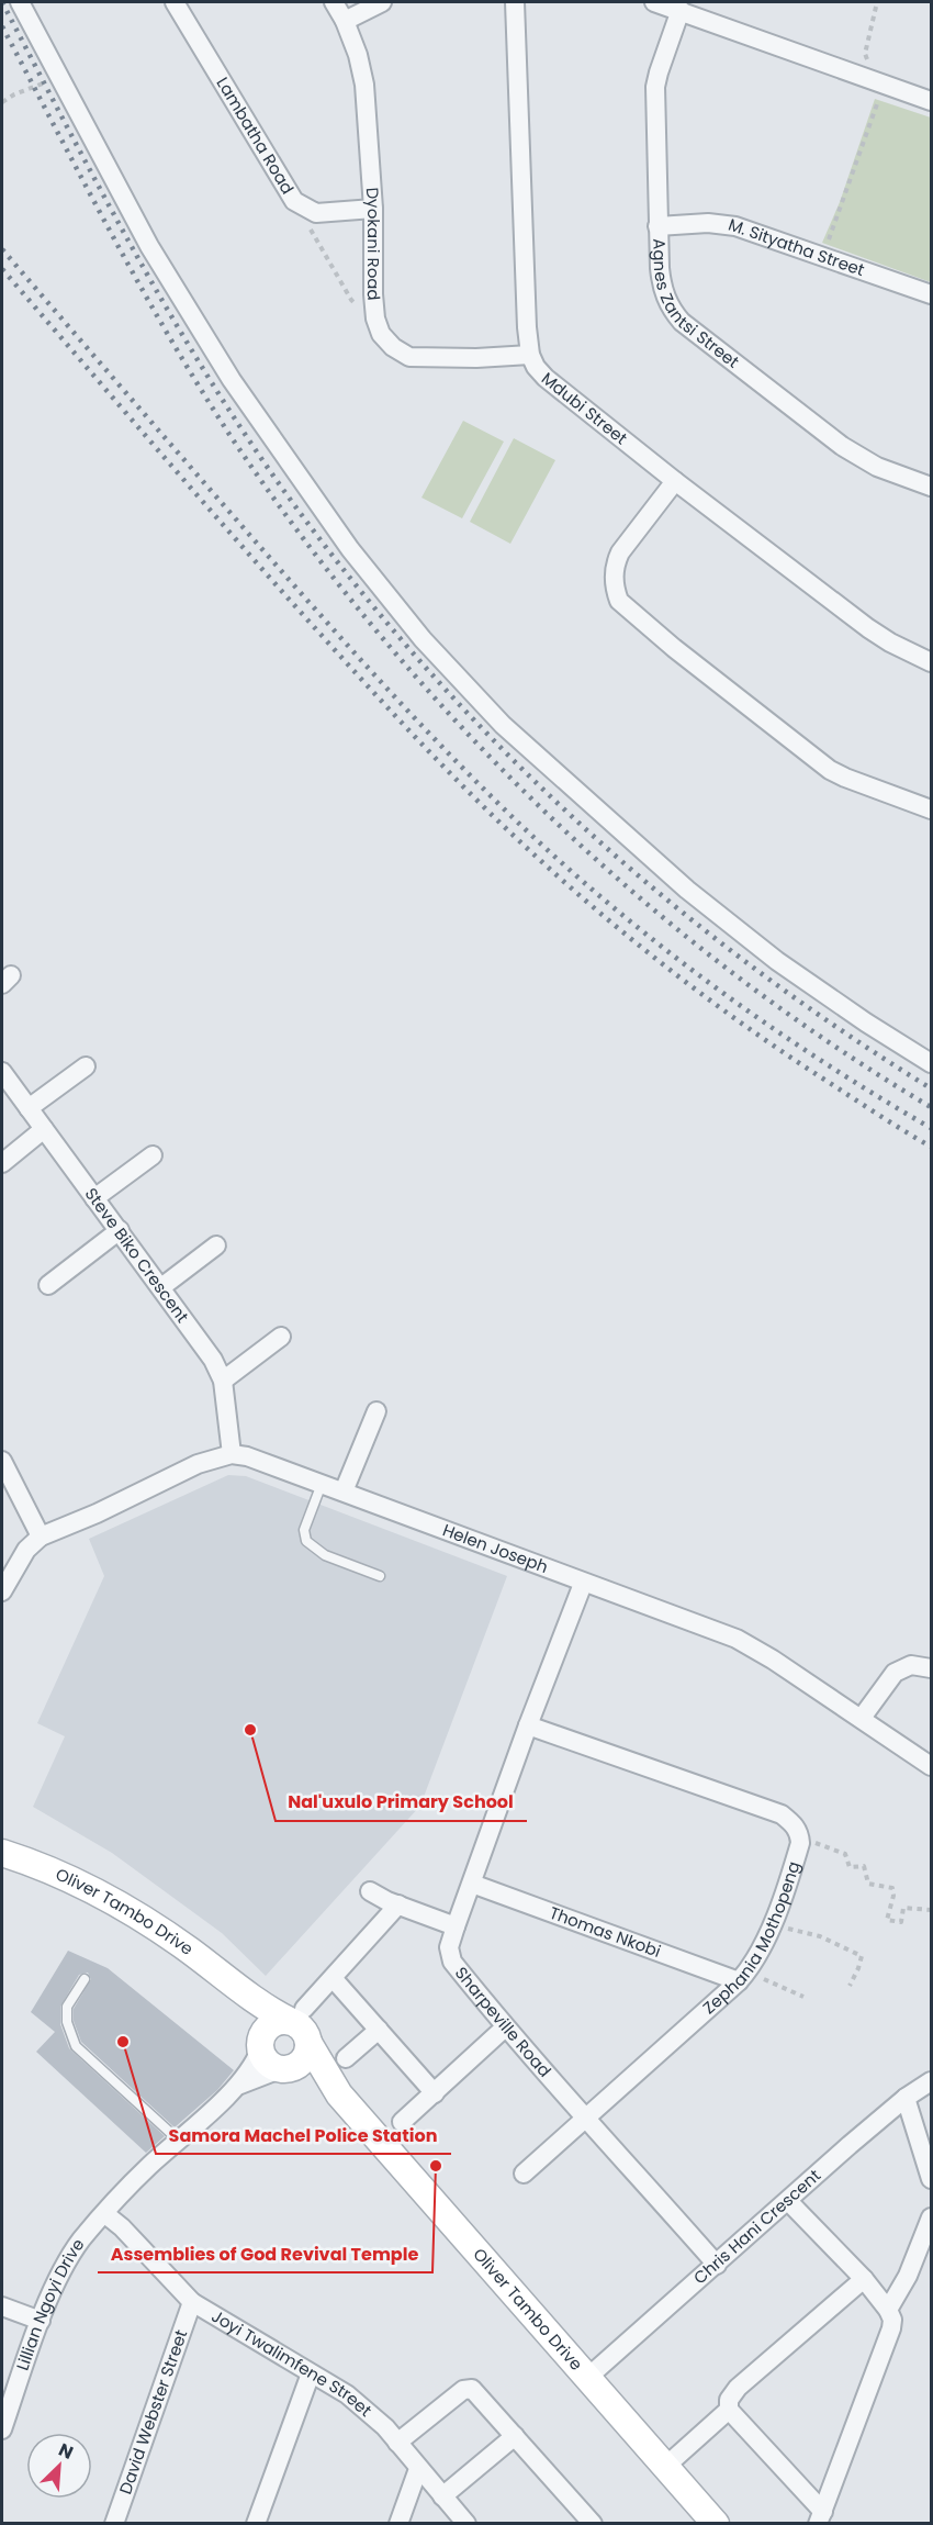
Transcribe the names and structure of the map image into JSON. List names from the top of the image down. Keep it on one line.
{"streets":{"street":["Lambatha Road","Dyokani Road","M. Sityatha Street","Agnes Zantsi Street","Mdubi Street","Steve Biko Crescent","Helen Joseph","Oliver Tambo Drive","Thomas Nkobi","Zephania Mothopeng","Sharpeville Road","Chris Hani Crescent","Lillian Ngoyi Drive","Joyi Twalimfene Street","David Webster Street"]},"crossings":[["Lambatha Road","Dyokani Road"],["Dyokani Road","Mdubi Street"],["M. Sityatha Street","Agnes Zantsi Street"],["Steve Biko Crescent","Helen Joseph"],["Helen Joseph","Sharpeville Road"],["Oliver Tambo Drive","Chris Hani Crescent"],["Thomas Nkobi","Zephania Mothopeng"],["Thomas Nkobi","Sharpeville Road"],["Zephania Mothopeng","Sharpeville Road"],["Sharpeville Road","Chris Hani Crescent"],["Lillian Ngoyi Drive","Joyi Twalimfene Street"],["Joyi Twalimfene Street","David Webster Street"]],"places":["Nal'uxulo Primary School","Samora Machel Police Station","Assemblies of God Revival Temple"],"north":"top right"}
